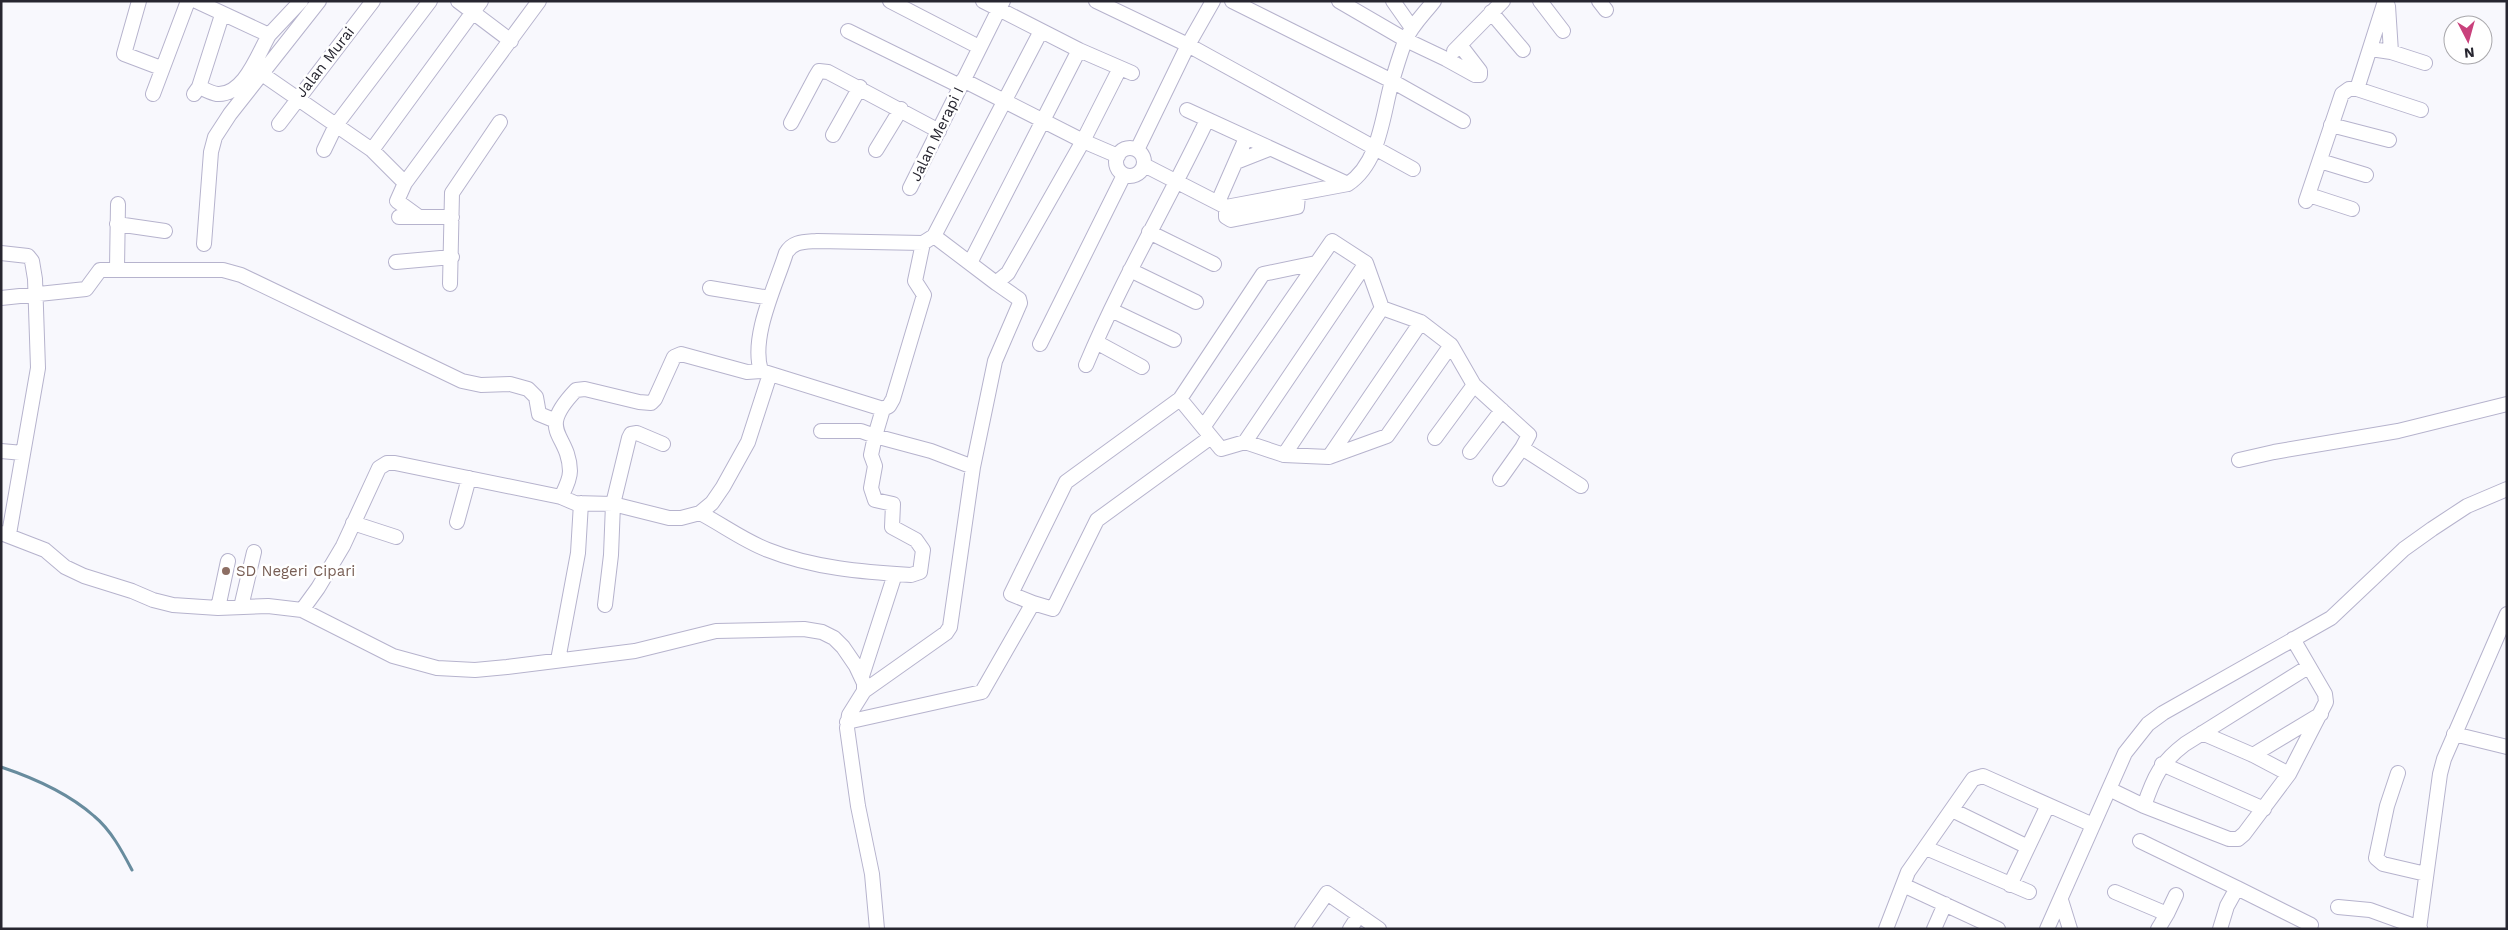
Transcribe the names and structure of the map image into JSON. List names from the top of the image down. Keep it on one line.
{"streets":{"street":["Jalan Murai","Jalan Merapi I"]},"places":["SD Negeri Cipari"],"north":"bottom"}
